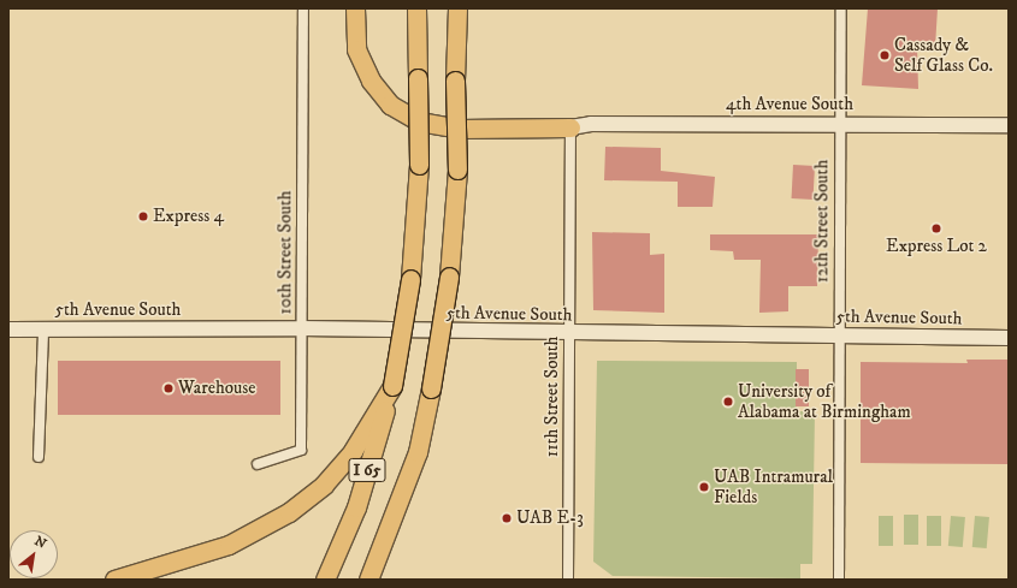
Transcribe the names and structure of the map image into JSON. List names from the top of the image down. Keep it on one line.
{"streets":{"highway":["I 65"],"street":["4th Avenue South","12th Street South","10th Street South","5th Avenue South","11th Street South"]},"crossings":[["4th Avenue South","12th Street South"],["4th Avenue South","11th Street South"],["12th Street South","5th Avenue South"],["10th Street South","5th Avenue South"],["5th Avenue South","11th Street South"]],"places":["Cassady & Self Glass Co.","Express 4","Express Lot 2","Warehouse","University of Alabama at Birmingham","UAB Intramural Fields","UAB E-3"],"north":"top right"}
